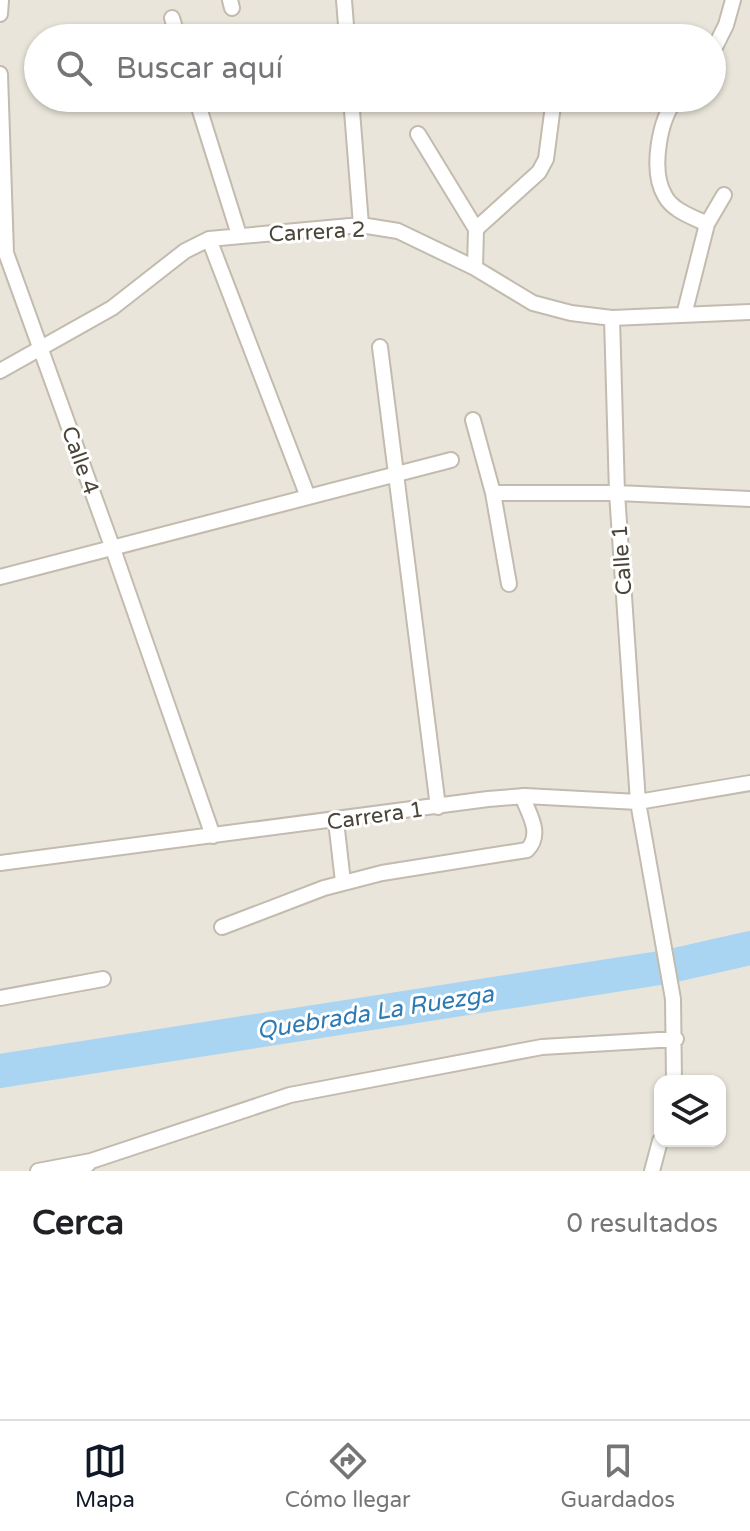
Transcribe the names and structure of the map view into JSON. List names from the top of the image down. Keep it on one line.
{"streets":{"street":["Carrera 2","Calle 4","Calle 1","Carrera 1"]},"crossings":[["Carrera 2","Calle 4"],["Carrera 2","Calle 1"],["Calle 4","Carrera 1"],["Calle 1","Carrera 1"]],"water":["Quebrada La Ruezga"],"page":{"search":"Buscar aquí","heading":["Cerca","0 resultados"],"nav":["Mapa","Cómo llegar","Guardados"]}}
